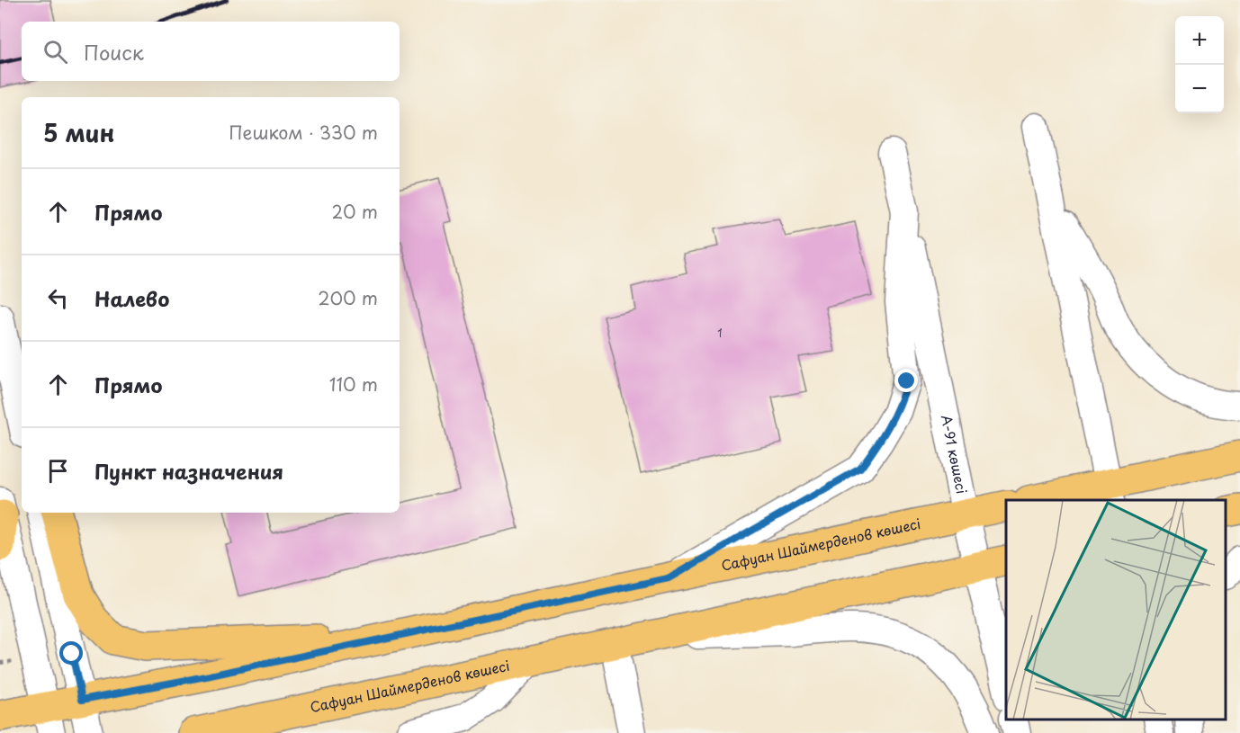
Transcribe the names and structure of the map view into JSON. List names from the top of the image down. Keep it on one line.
{"streets":{"main road":["Сафуан Шаймерденов көшесі"],"street":["А-91 көшесі"]},"crossings":[["А-91 көшесі","Сафуан Шаймерденов көшесі"]],"house_numbers":["1"],"page":{"map_buttons":["+","−"],"search":"Поиск","heading":["5 мин","Пешком · 330 m"],"list":[["Прямо","20 m"],["Налево","200 m"],["Прямо","110 m"],"Пункт назначения"]}}
